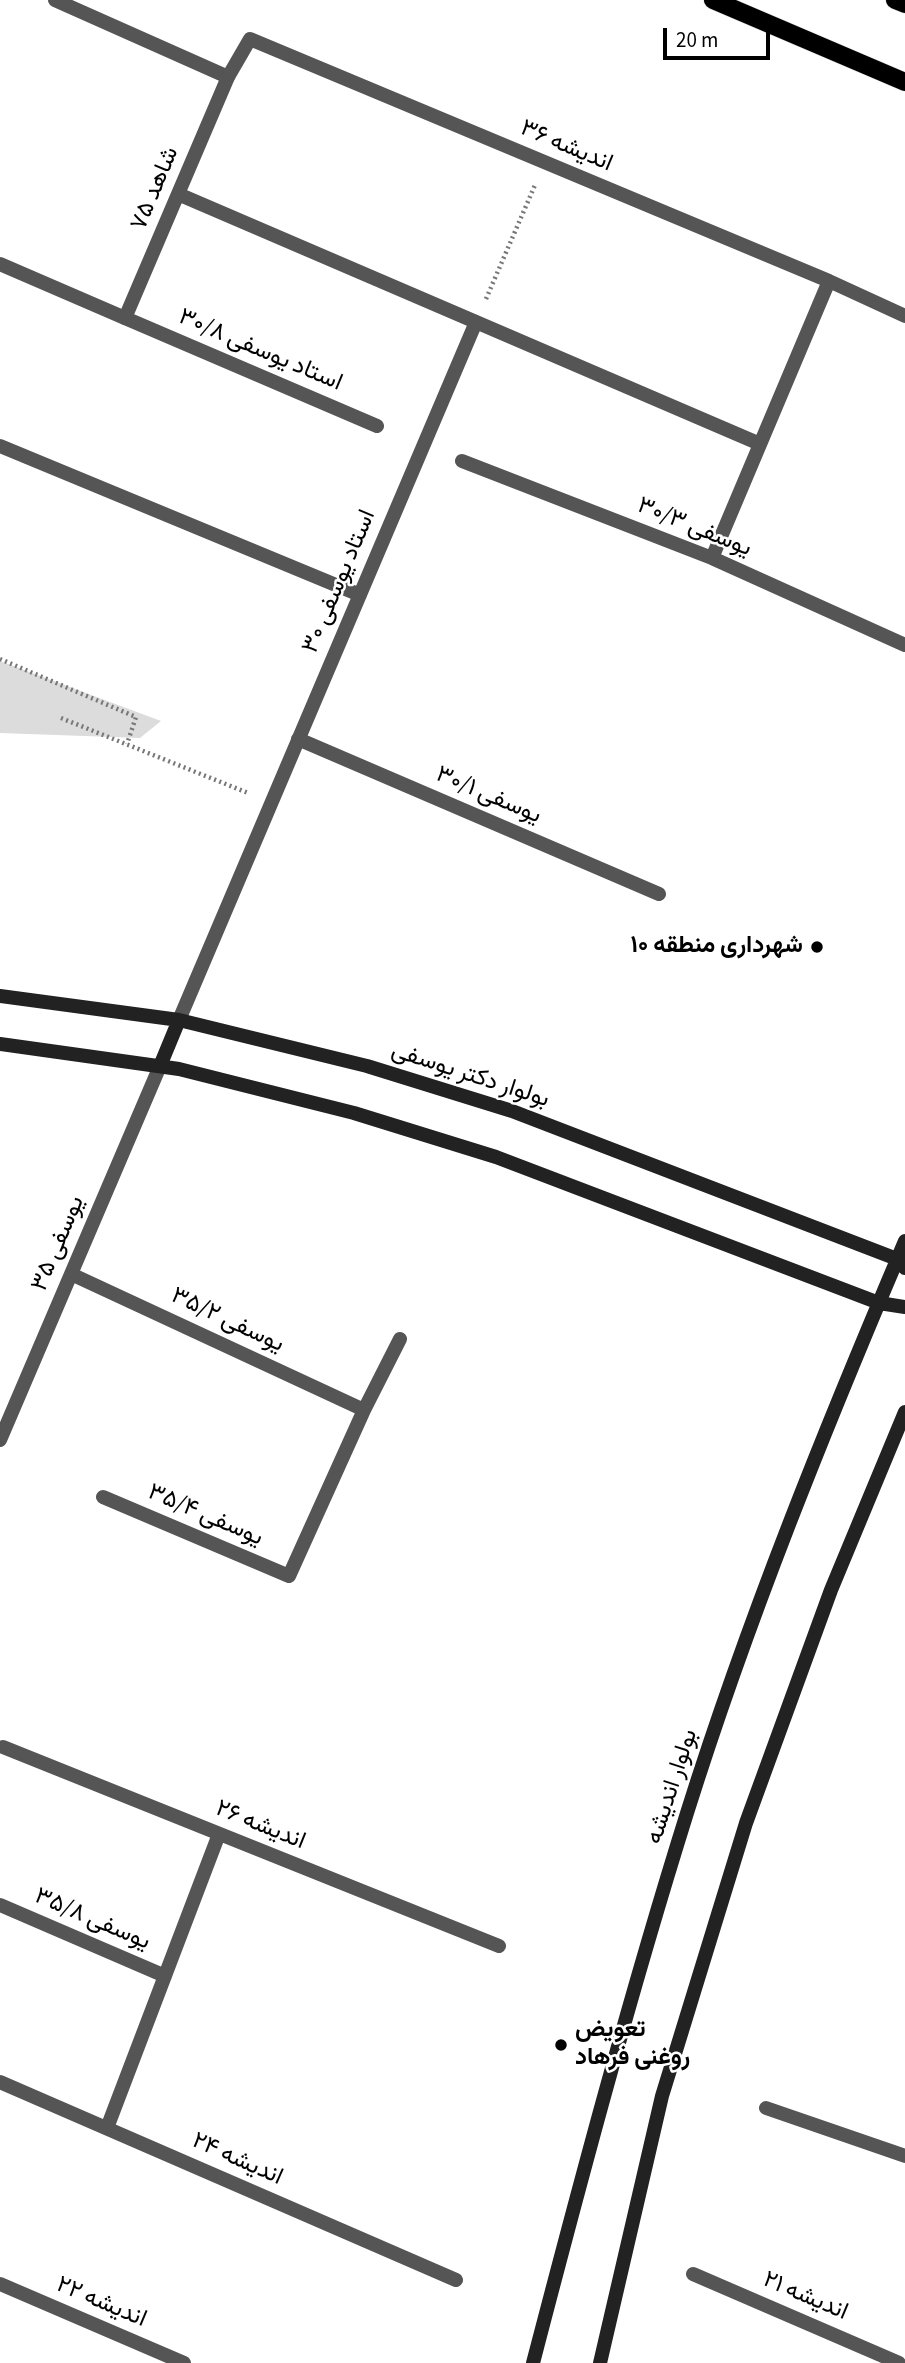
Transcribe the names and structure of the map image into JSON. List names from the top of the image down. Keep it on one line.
{"streets":{"main road":["بولوار دکتر یوسفی","بولوار اندیشه"],"street":["اندیشه ۳۶","شاهد ۷۵","استاد یوسفی ۳۰/۸","یوسفی ۳۰/۳","استاد یوسفی ۳۰","یوسفی ۳۰/۱","یوسفی ۳۵","یوسفی ۳۵/۲","یوسفی ۳۵/۴","اندیشه ۲۶","یوسفی ۳۵/۸","اندیشه ۲۴","اندیشه ۲۱","اندیشه ۲۲"]},"crossings":[["اندیشه ۳۶","شاهد ۷۵"],["شاهد ۷۵","استاد یوسفی ۳۰/۸"],["استاد یوسفی ۳۰","یوسفی ۳۰/۱"],["استاد یوسفی ۳۰","بولوار دکتر یوسفی"],["بولوار دکتر یوسفی","بولوار اندیشه"],["یوسفی ۳۵","یوسفی ۳۵/۲"],["یوسفی ۳۵/۲","یوسفی ۳۵/۴"]],"places":["شهرداری منطقه ۱۰","تعویض روغنی فرهاد"],"scale_bar":"20 m"}
